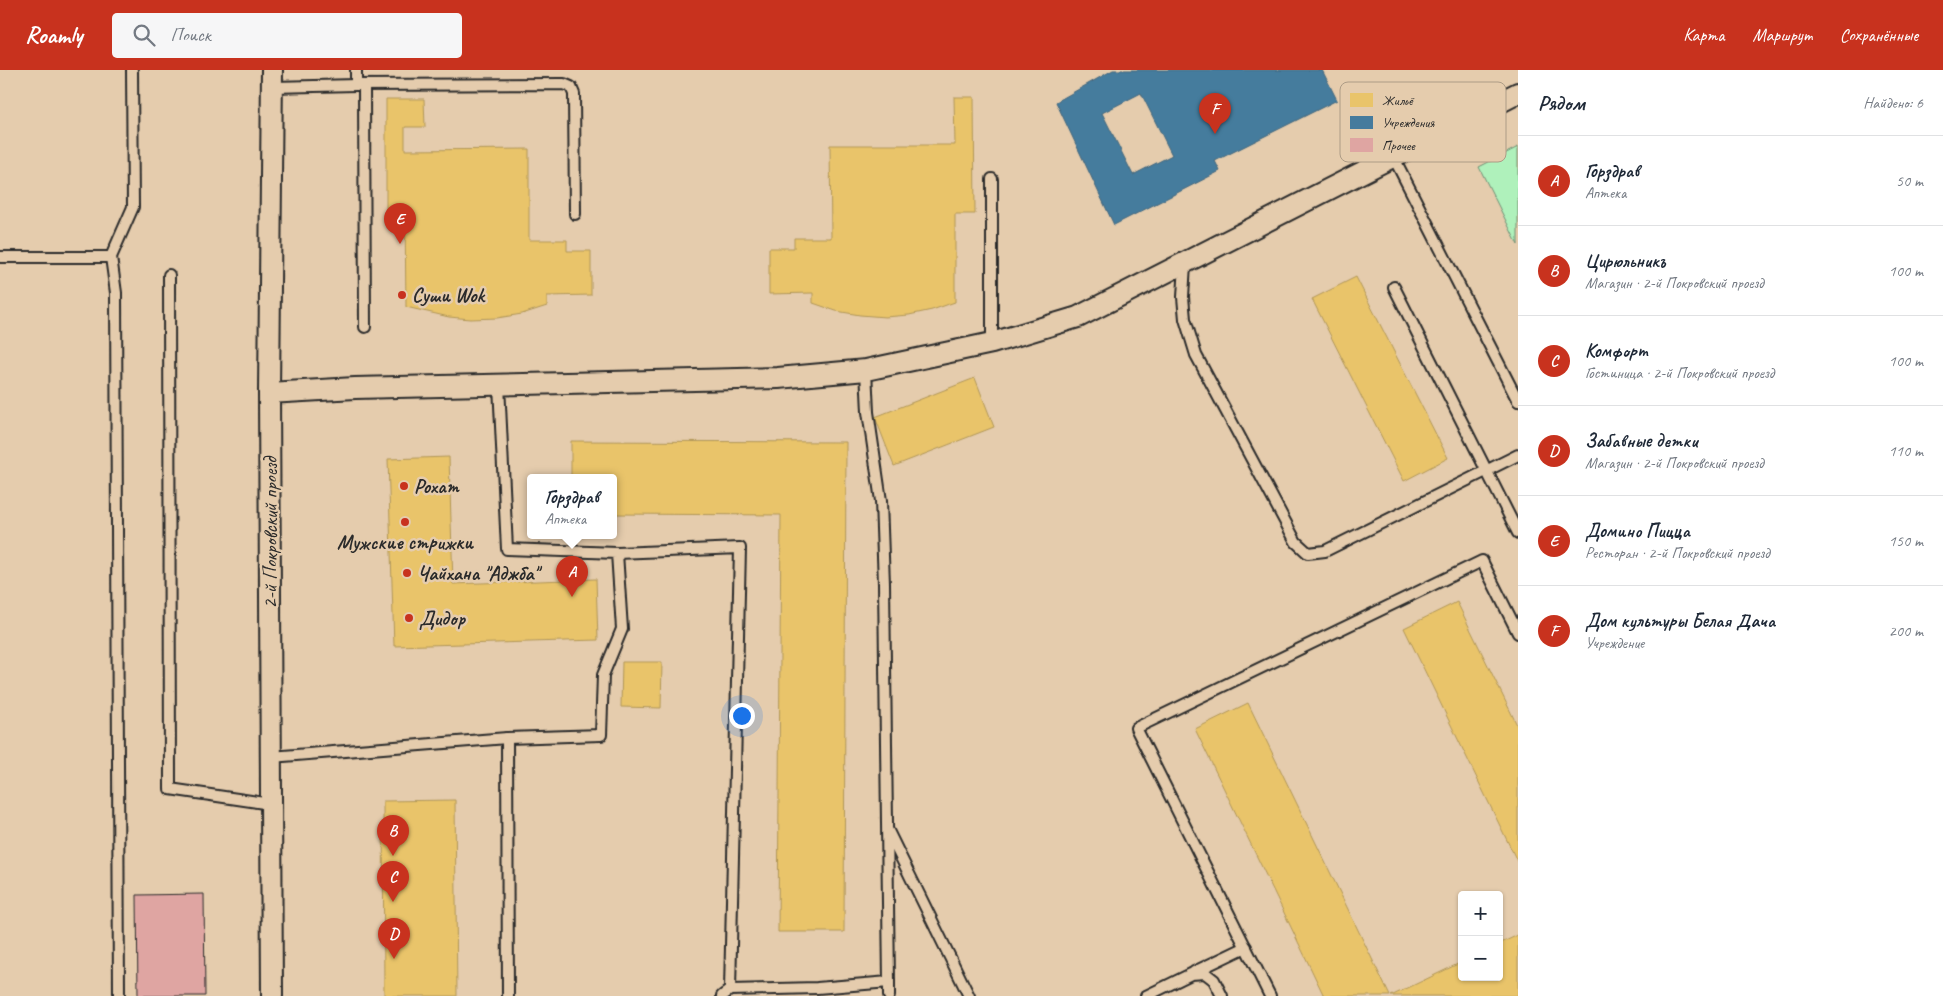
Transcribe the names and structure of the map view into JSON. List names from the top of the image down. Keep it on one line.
{"streets":{"street":["2-й Покровский проезд"]},"places":["Суши Wok","Рохат","Мужские стрижки","Чайхана \"Аджба\"","Дидор"],"legend":["Жильё","Учреждения","Прочее"],"page":{"header":"Roamly","search":"Поиск","nav":["Карта","Маршрут","Сохранённые"],"heading":["Рядом","Найдено: 6"],"pins":["F","E","A","B","C","D"],"list":[{"mark":"A","name":"Горздрав","note":"Аптека","value":"50 m"},{"mark":"B","name":"Цирюльникъ","note":"Магазин · 2-й Покровский проезд","value":"100 m"},{"mark":"C","name":"Комфорт","note":"Гостиница · 2-й Покровский проезд","value":"100 m"},{"mark":"D","name":"Забавные детки","note":"Магазин · 2-й Покровский проезд","value":"110 m"},{"mark":"E","name":"Домино Пицца","note":"Ресторан · 2-й Покровский проезд","value":"150 m"},{"mark":"F","name":"Дом культуры Белая Дача","note":"Учреждение","value":"200 m"}],"popup":["Горздрав","Аптека"],"map_buttons":["+","−"]}}
